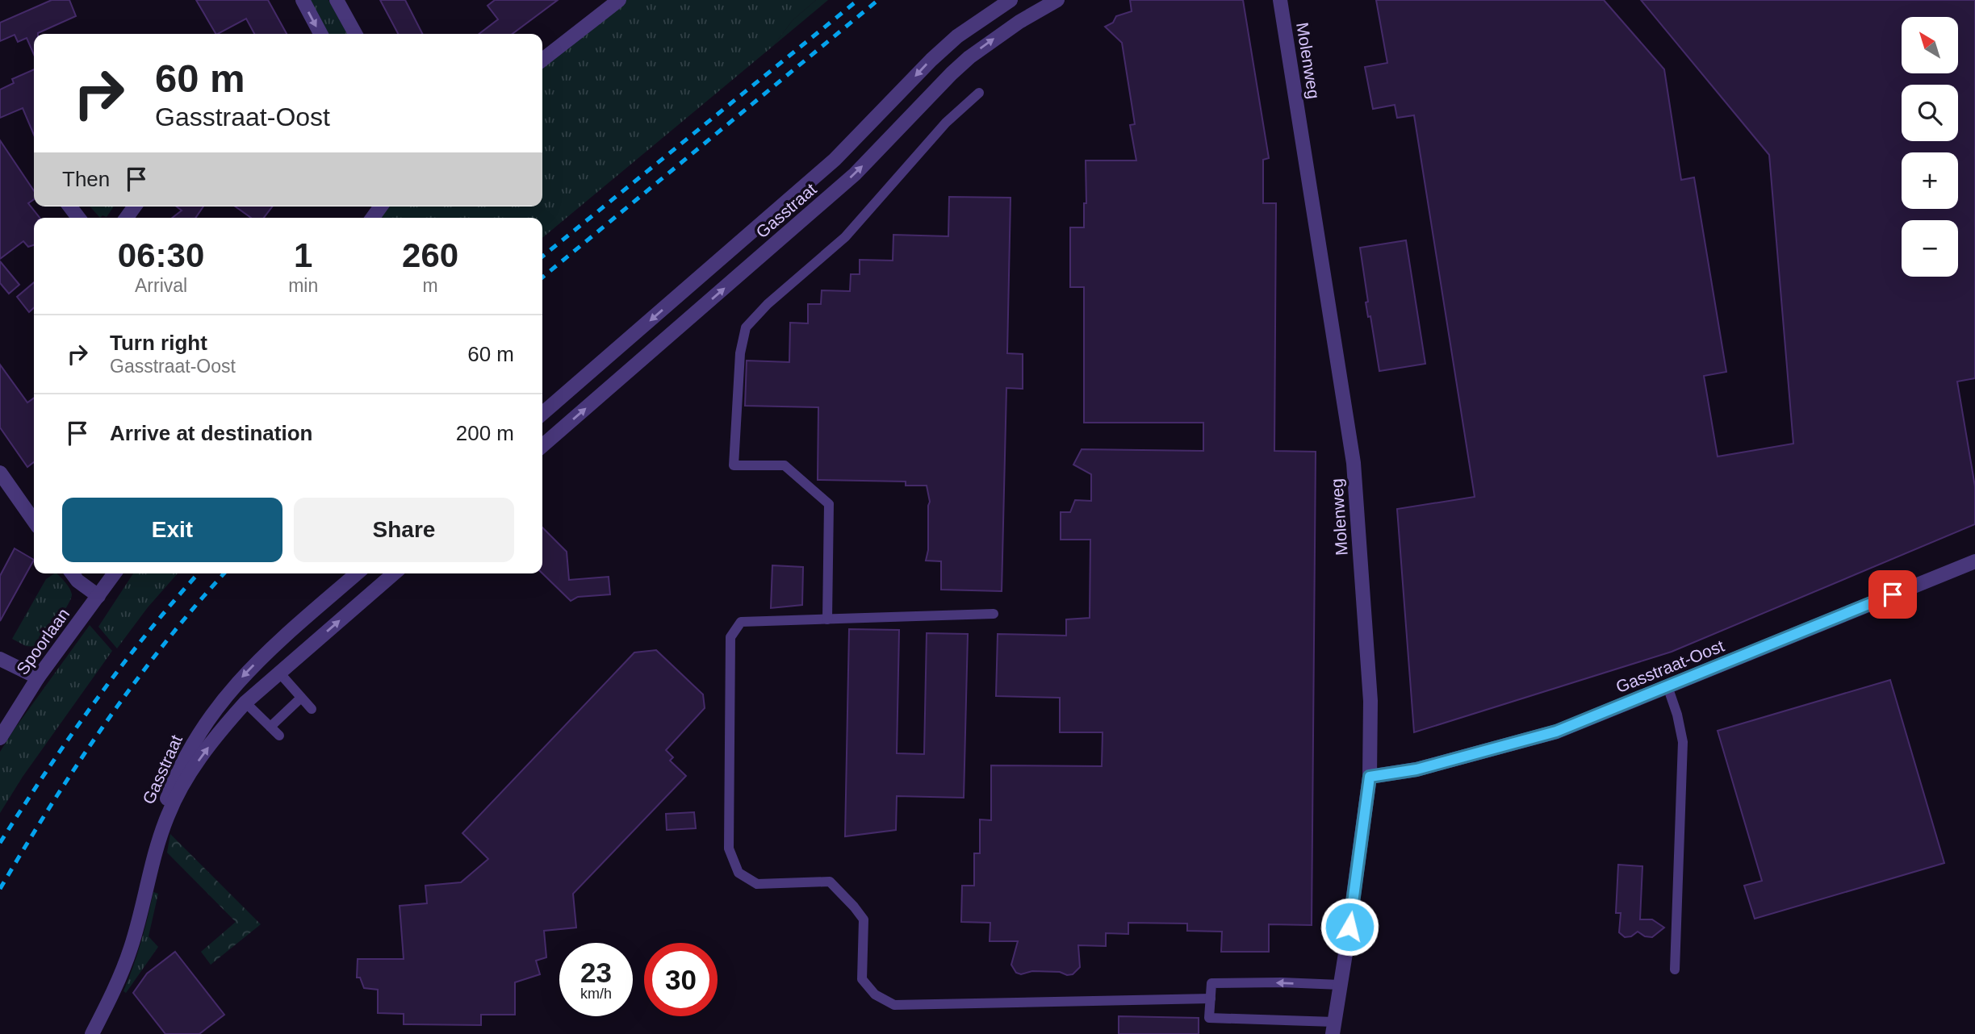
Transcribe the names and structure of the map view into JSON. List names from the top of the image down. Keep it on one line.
{"streets":{"street":["Molenweg","Gasstraat","Spoorlaan","Gasstraat-Oost"]},"crossings":[["Molenweg","Gasstraat-Oost"]],"north":"top left","page":{"map_buttons":["+","−"],"turn":["60 m","Gasstraat-Oost"],"then":"Then","eta":["06:30","Arrival","1","min","260","m"],"list":[{"name":"Turn right","note":"Gasstraat-Oost","value":"60 m"},{"name":"Arrive at destination","value":"200 m"}],"buttons":["Exit","Share"],"speed":"23 km/h","limit":"30"}}
